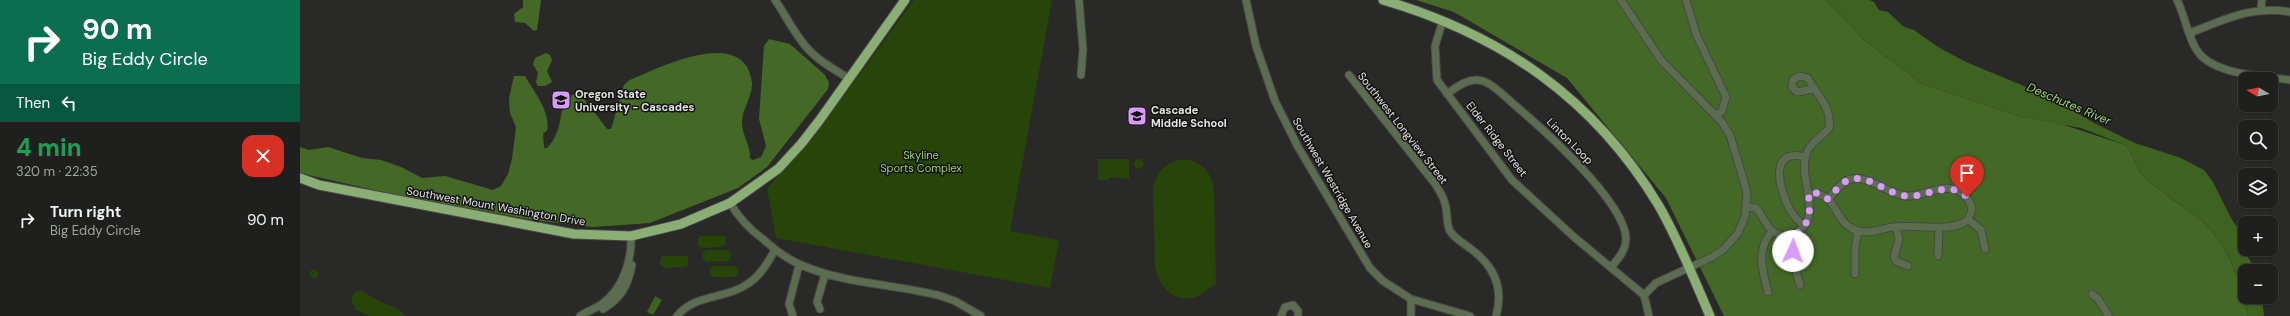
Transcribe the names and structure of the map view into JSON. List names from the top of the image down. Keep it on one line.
{"streets":{"main road":["Southwest Mount Washington Drive"],"street":["Southwest Longview Street","Elder Ridge Street","Linton Loop","Southwest Westridge Avenue"]},"crossings":[["Elder Ridge Street","Linton Loop"]],"water":["Deschutes River"],"parks":["Skyline Sports Complex"],"places":{"school or university":["Oregon State University - Cascades","Cascade Middle School"]},"north":"left","page":{"turn":["90 m","Big Eddy Circle"],"map_buttons":["+","−"],"then":"Then","heading":["4 min","320 m · 22:35"],"list":[{"name":"Turn right","note":"Big Eddy Circle","value":"90 m"}]}}
